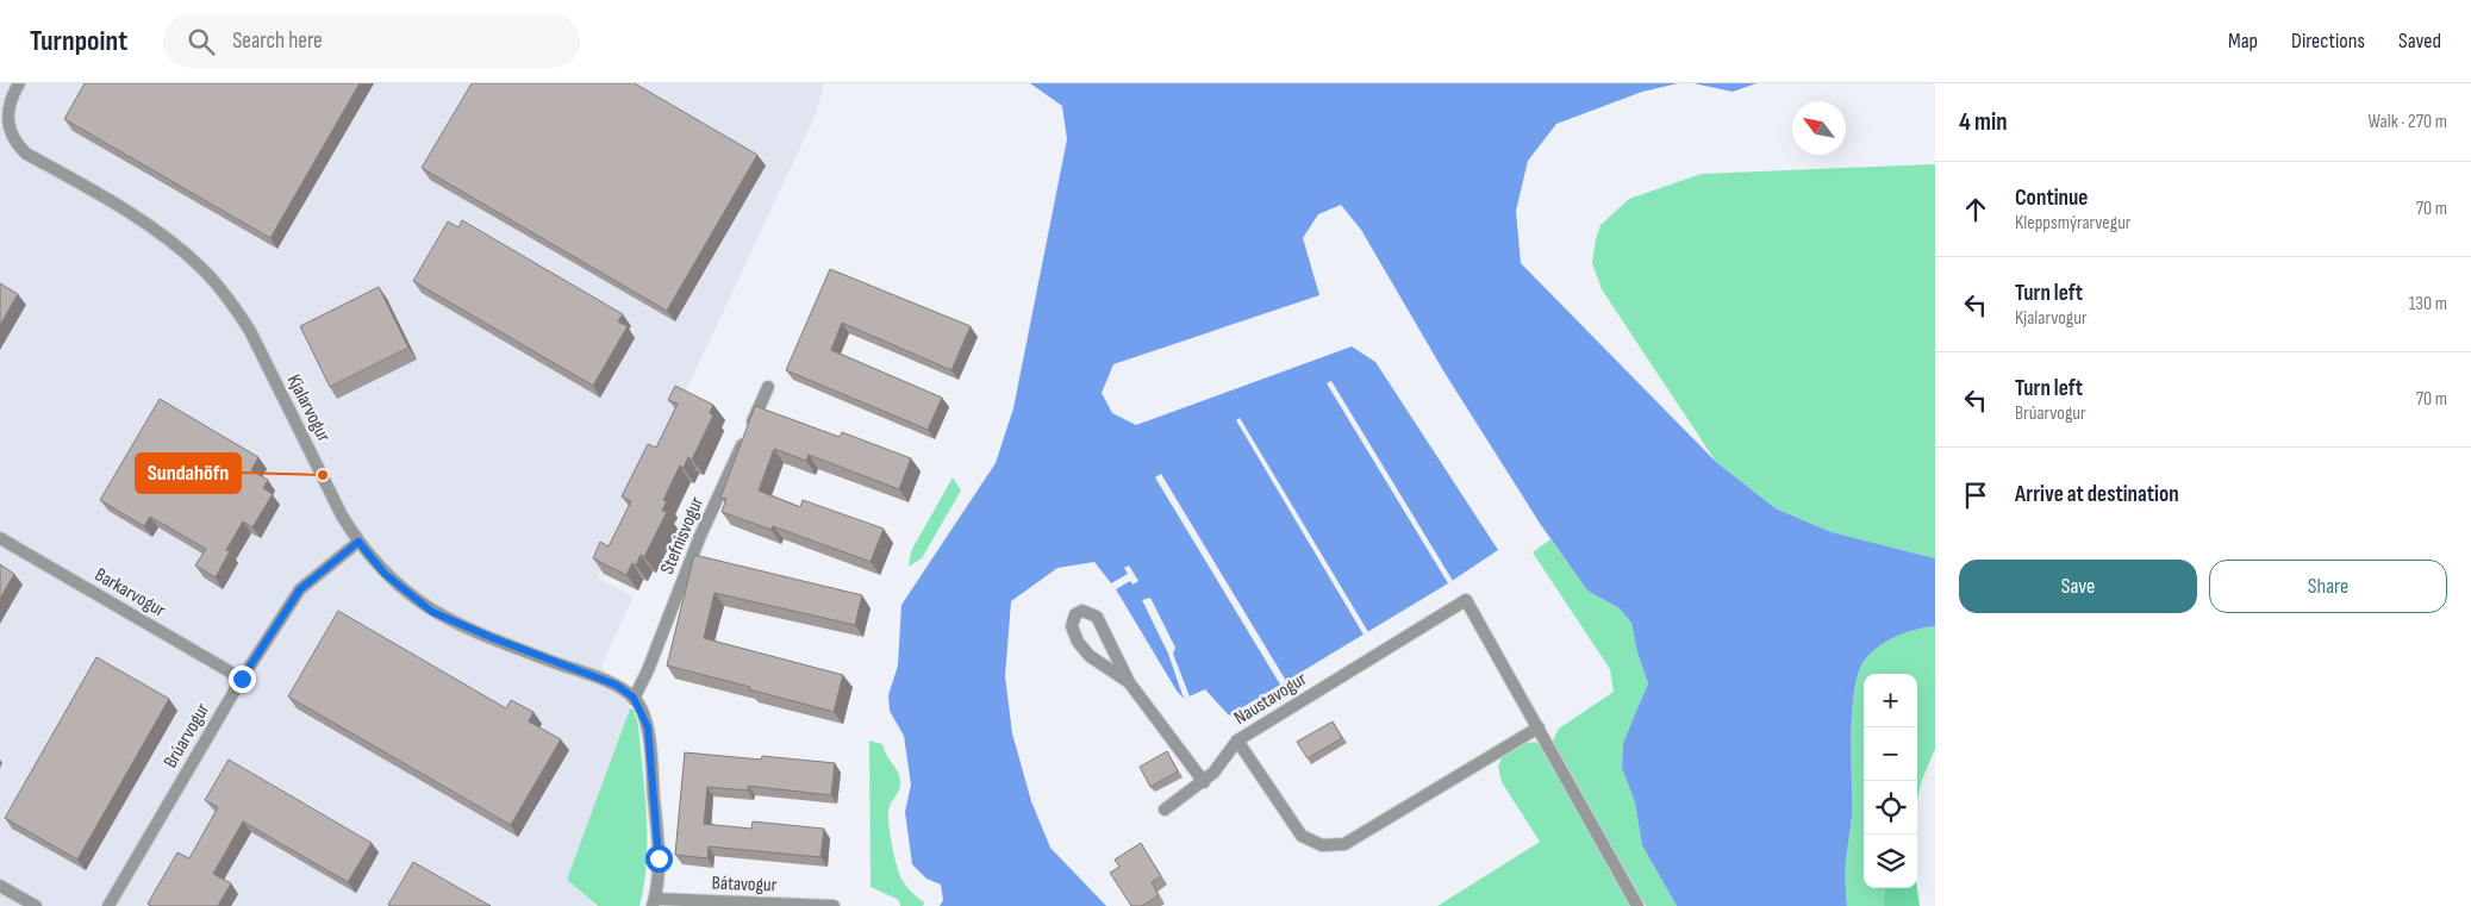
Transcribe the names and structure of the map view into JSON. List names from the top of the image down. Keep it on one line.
{"streets":{"street":["Kjalarvogur","Stefnisvogur","Barkarvogur","Naustavogur","Brúarvogur","Bátavogur"]},"crossings":[["Kjalarvogur","Stefnisvogur"],["Kjalarvogur","Brúarvogur"],["Barkarvogur","Brúarvogur"]],"places":["Sundahöfn"],"north":"top left","page":{"header":"Turnpoint","search":"Search here","nav":["Map","Directions","Saved"],"heading":["4 min","Walk · 270 m"],"list":[["Continue","Kleppsmýrarvegur","70 m"],["Turn left","Kjalarvogur","130 m"],["Turn left","Brúarvogur","70 m"],"Arrive at destination"],"buttons":["Save","Share"],"map_buttons":["+","−"]}}
